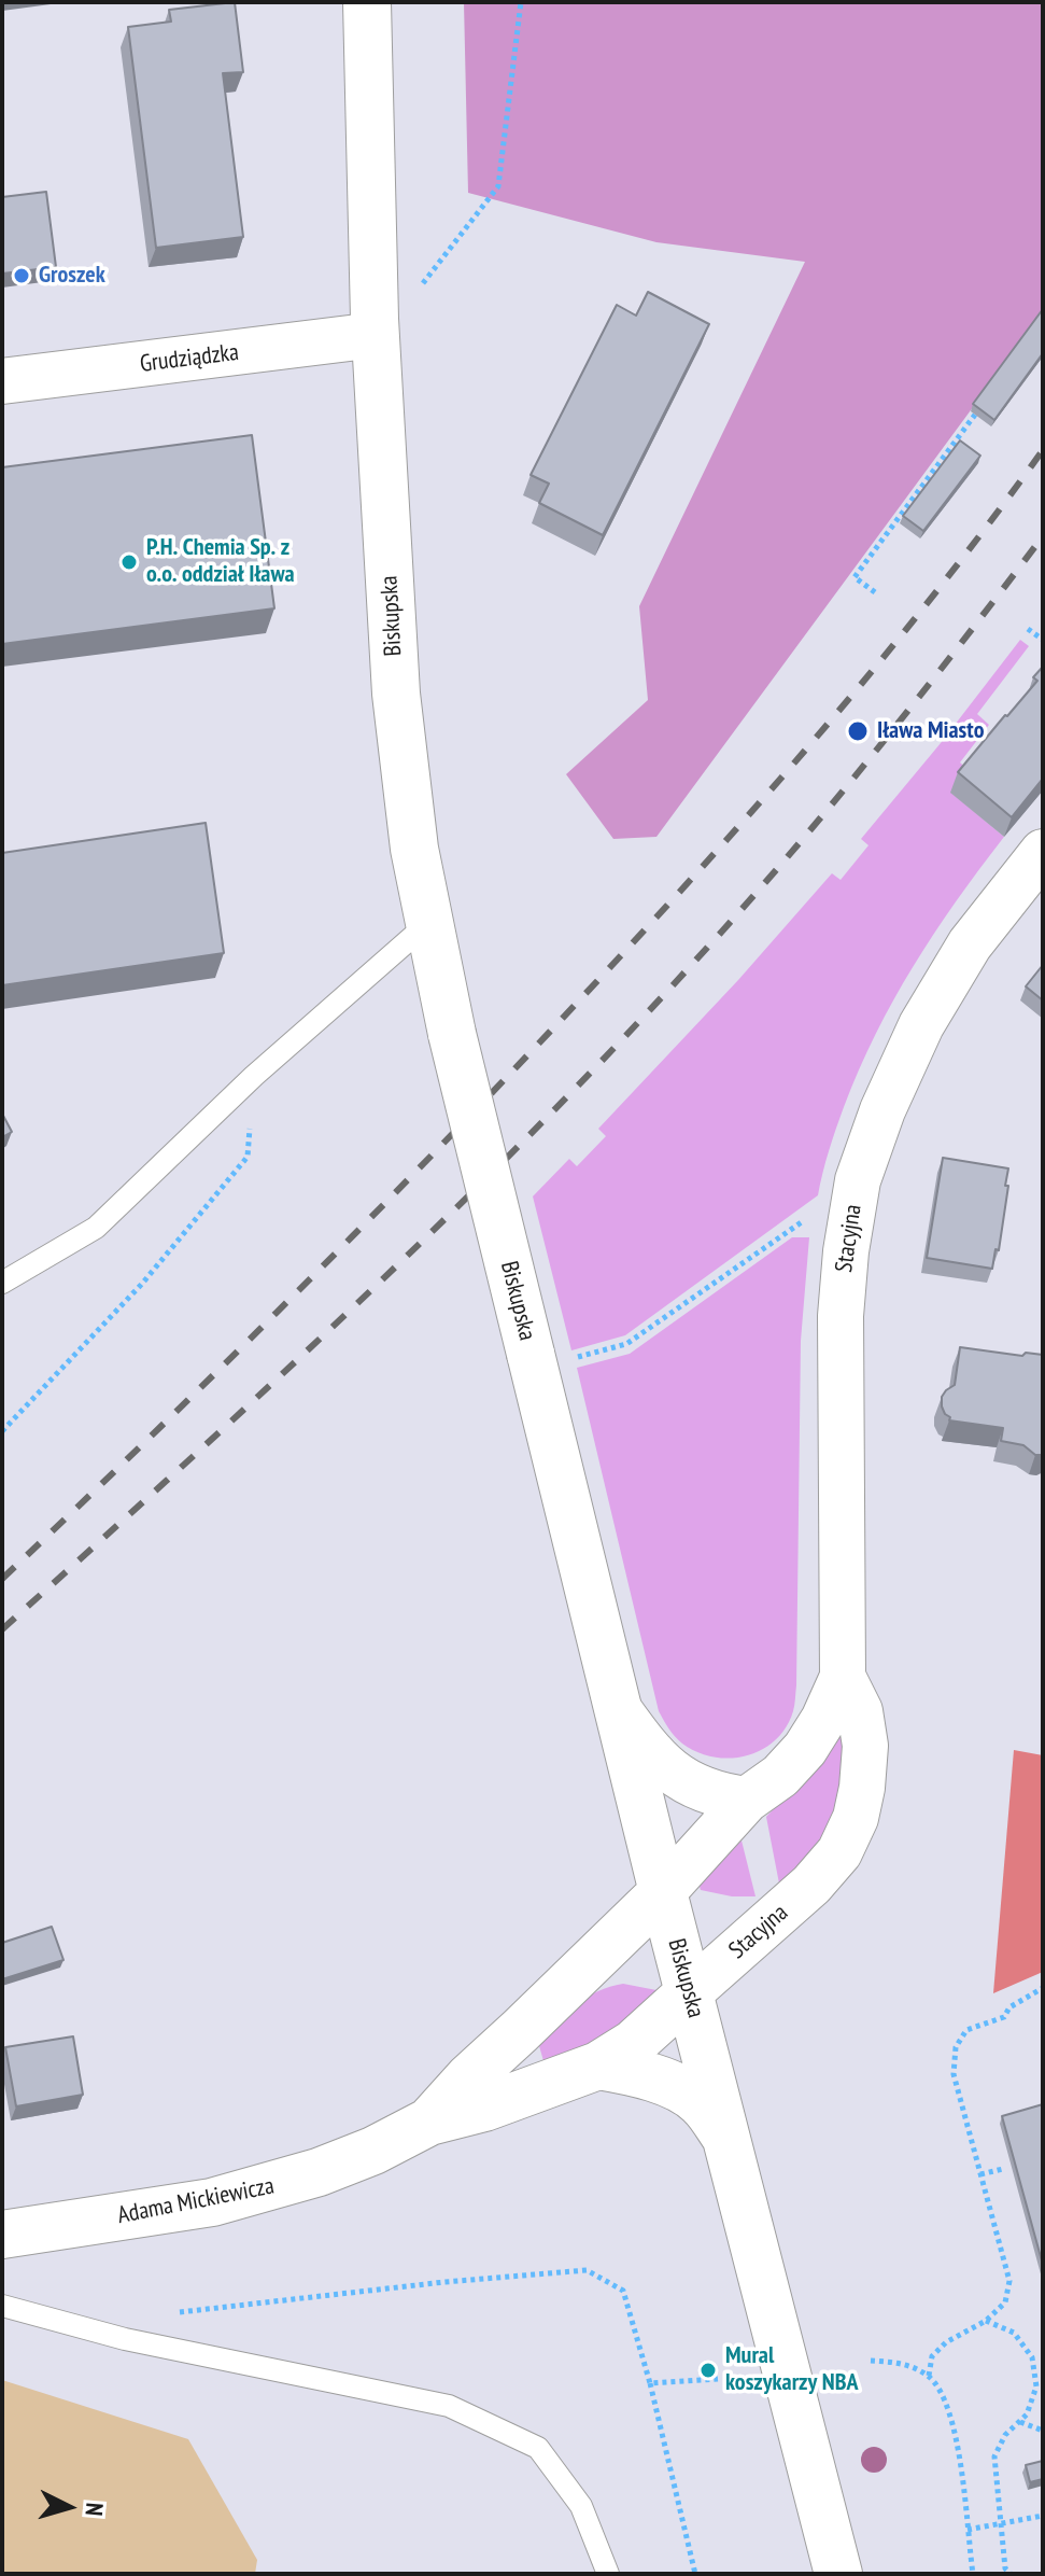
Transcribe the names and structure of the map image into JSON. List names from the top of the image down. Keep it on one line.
{"streets":{"street":["Grudziądzka","Biskupska","Stacyjna","Adama Mickiewicza"]},"crossings":[["Grudziądzka","Biskupska"],["Biskupska","Stacyjna"],["Biskupska","Adama Mickiewicza"],["Stacyjna","Adama Mickiewicza"]],"places":["Groszek","P.H. Chemia Sp. z o.o. oddział Iława","Iława Miasto","Mural koszykarzy NBA"],"north":"right"}
